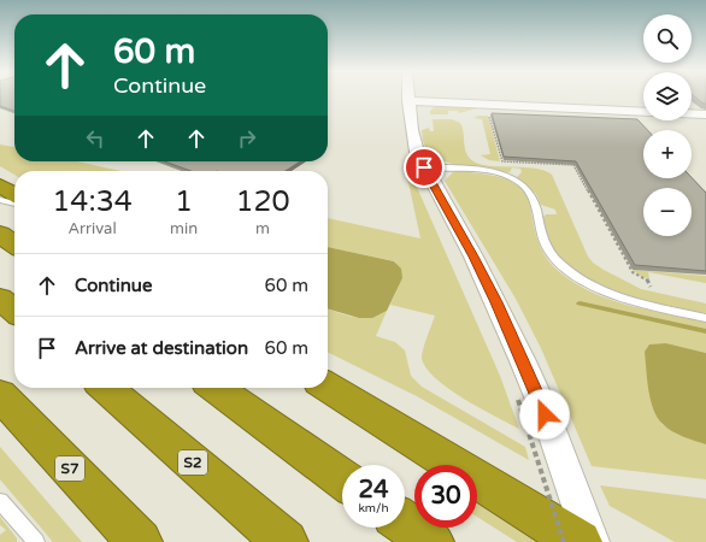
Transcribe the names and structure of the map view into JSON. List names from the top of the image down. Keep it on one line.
{"streets":{"highway":["S2","S7"]},"page":{"map_buttons":["+","−"],"turn":["60 m","Continue"],"eta":["14:34","Arrival","1","min","120","m"],"list":[{"name":"Continue","value":"60 m"},{"name":"Arrive at destination","value":"60 m"}],"speed":"24 km/h","limit":"30"}}
